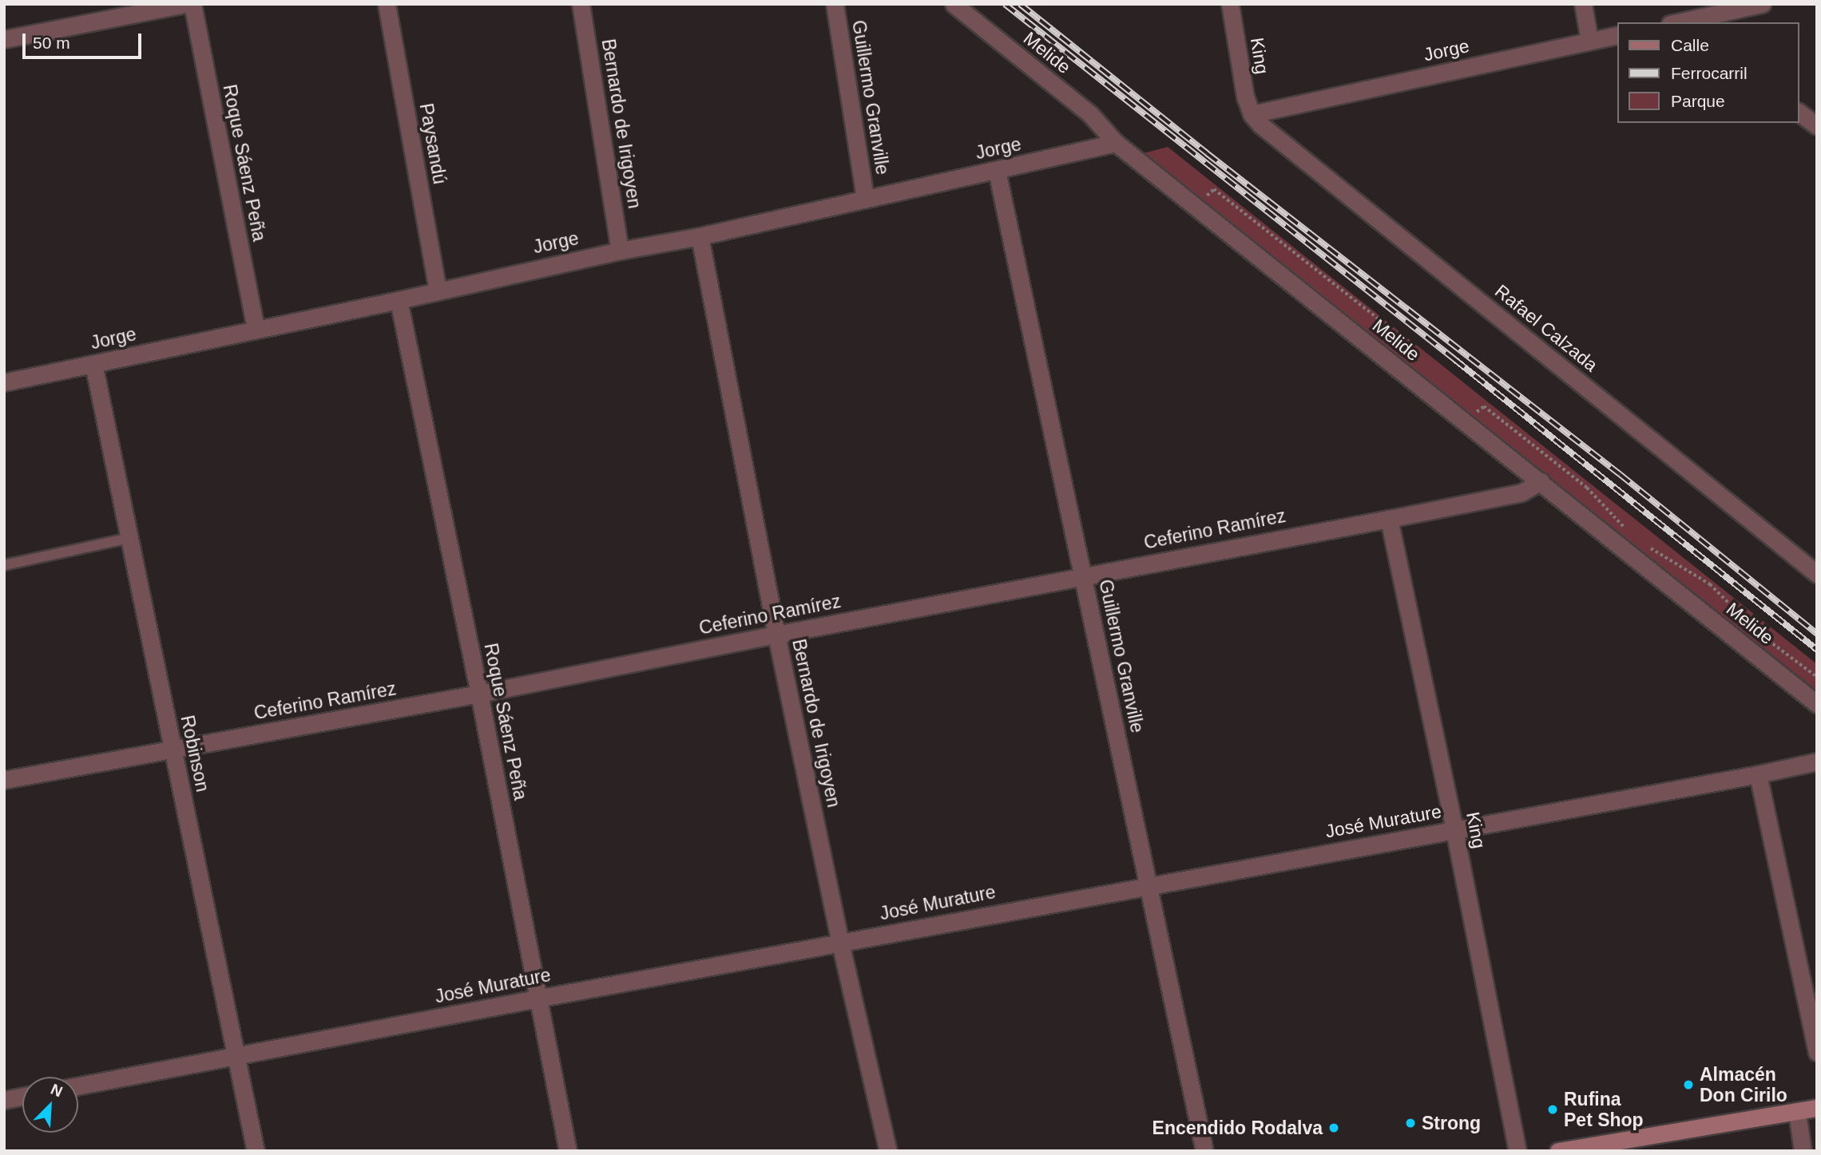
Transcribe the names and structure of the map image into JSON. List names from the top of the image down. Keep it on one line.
{"streets":{"street":["Jorge","Melide","King","Guillermo Granville","Bernardo de Irigoyen","Paysandú","Roque Sáenz Peña","Rafael Calzada","Ceferino Ramírez","Robinson","José Murature"]},"crossings":[["Jorge","Melide"],["Jorge","King"],["Jorge","Guillermo Granville"],["Jorge","Bernardo de Irigoyen"],["Jorge","Paysandú"],["Jorge","Roque Sáenz Peña"],["Jorge","Rafael Calzada"],["Jorge","Robinson"],["Melide","Ceferino Ramírez"],["King","Rafael Calzada"],["King","Ceferino Ramírez"],["King","José Murature"],["Guillermo Granville","Ceferino Ramírez"],["Guillermo Granville","José Murature"],["Bernardo de Irigoyen","Ceferino Ramírez"],["Bernardo de Irigoyen","José Murature"],["Roque Sáenz Peña","Ceferino Ramírez"],["Roque Sáenz Peña","José Murature"],["Ceferino Ramírez","Robinson"],["Robinson","José Murature"]],"places":["Almacén Don Cirilo","Rufina Pet Shop","Strong","Encendido Rodalva"],"legend":["Calle","Ferrocarril","Parque"],"scale_bar":"50 m","north":"top right"}
